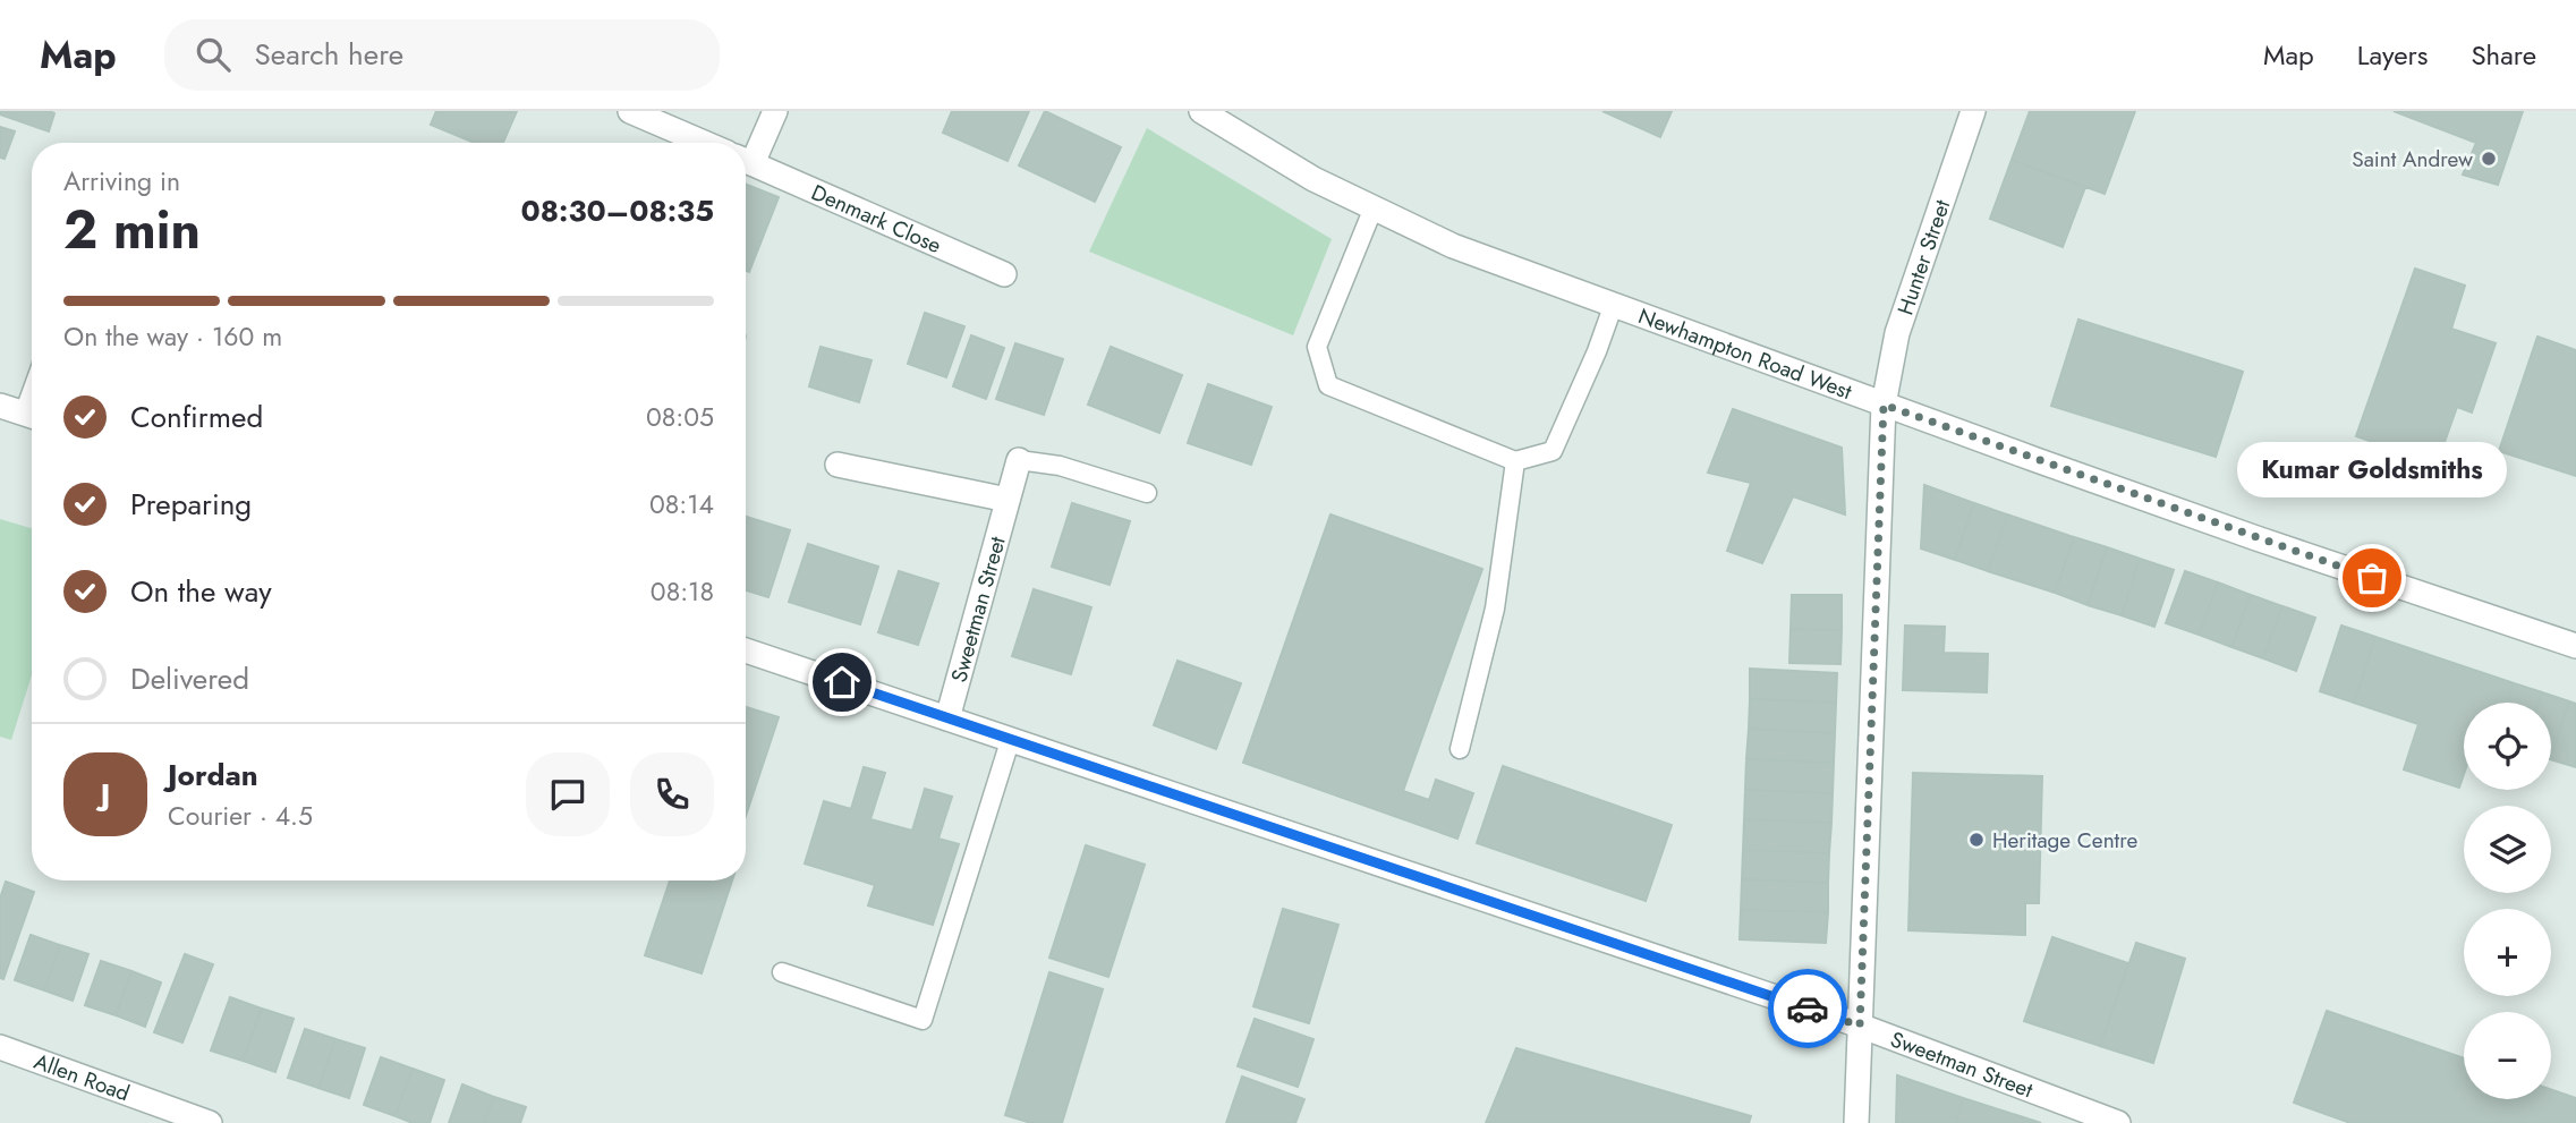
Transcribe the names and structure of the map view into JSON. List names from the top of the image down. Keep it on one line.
{"streets":{"street":["Denmark Close","Hunter Street","Newhampton Road West","Sweetman Street","Allen Road"]},"crossings":[["Hunter Street","Newhampton Road West"],["Hunter Street","Sweetman Street"]],"places":["Saint Andrew","Kumar Goldsmiths","Heritage Centre"],"page":{"header":"Map","search":"Search here","nav":["Map","Layers","Share"],"heading":["2 min","Arriving in","08:30–08:35"],"panel":["Jordan","Courier · 4.5"],"bar":"On the way · 160 m","list":[["Confirmed","08:05"],["Preparing","08:14"],["On the way","08:18"],"Delivered"],"bubble":"Kumar Goldsmiths","map_buttons":["+","−"],"round":"J"}}
